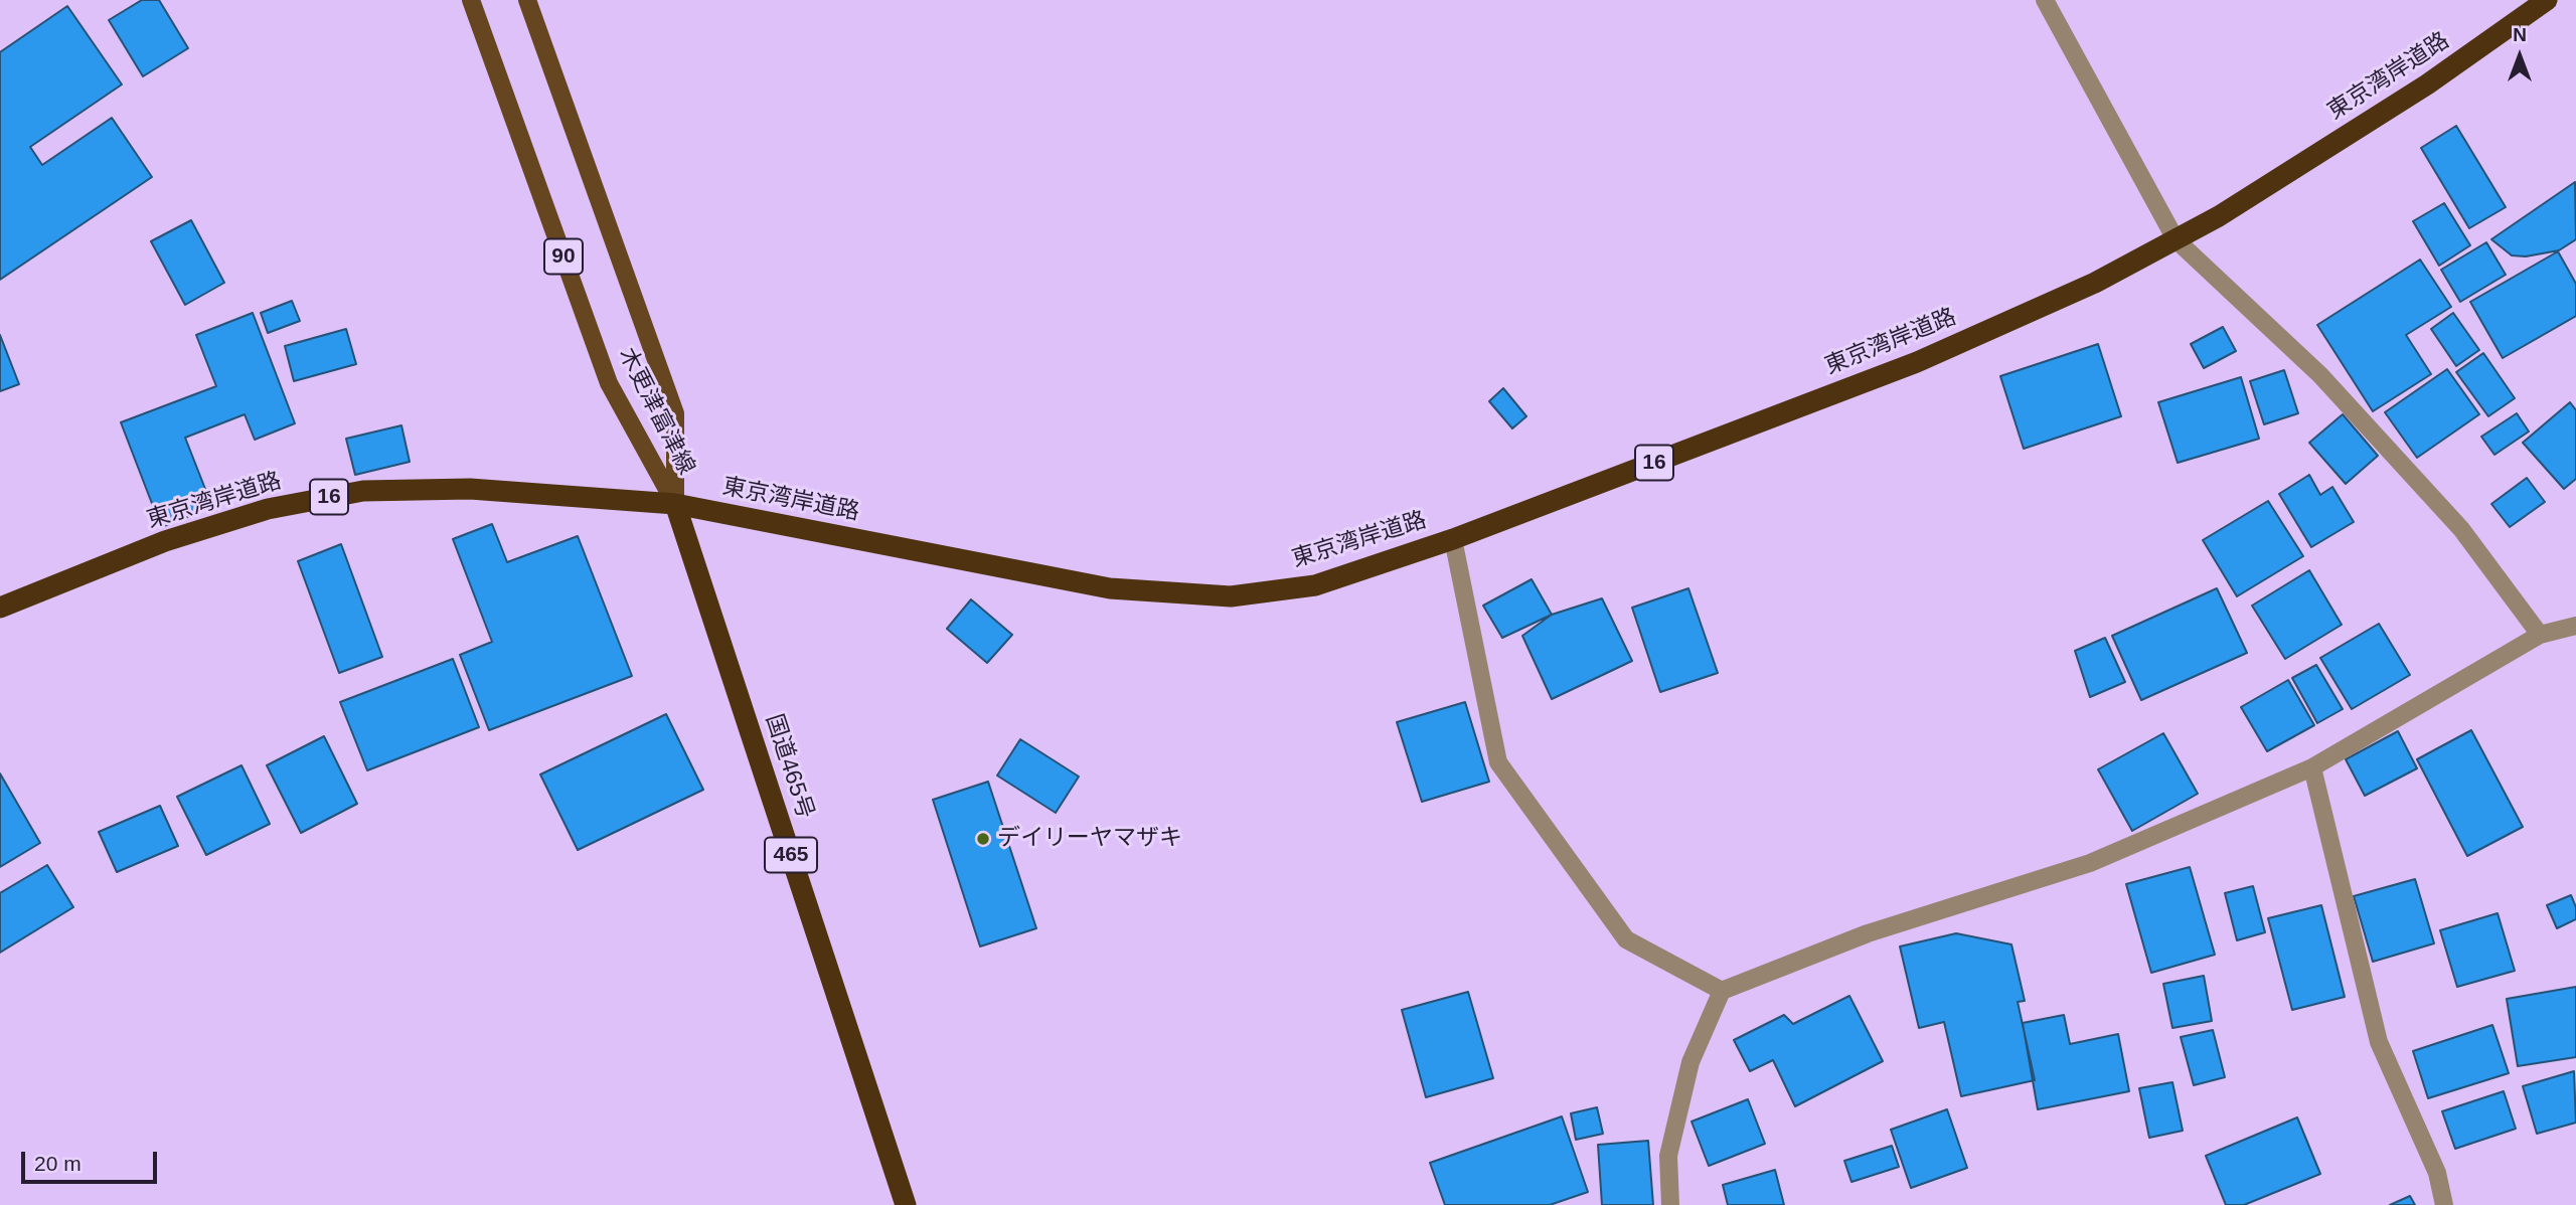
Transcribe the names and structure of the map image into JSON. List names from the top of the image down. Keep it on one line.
{"streets":{"highway":["東京湾岸道路","16","国道465号","465"],"main road":["90","木更津富津線"]},"crossings":[["東京湾岸道路","木更津富津線"],["東京湾岸道路","国道465号"],["木更津富津線","国道465号"]],"places":["デイリーヤマザキ"],"scale_bar":"20 m","north":"top"}
